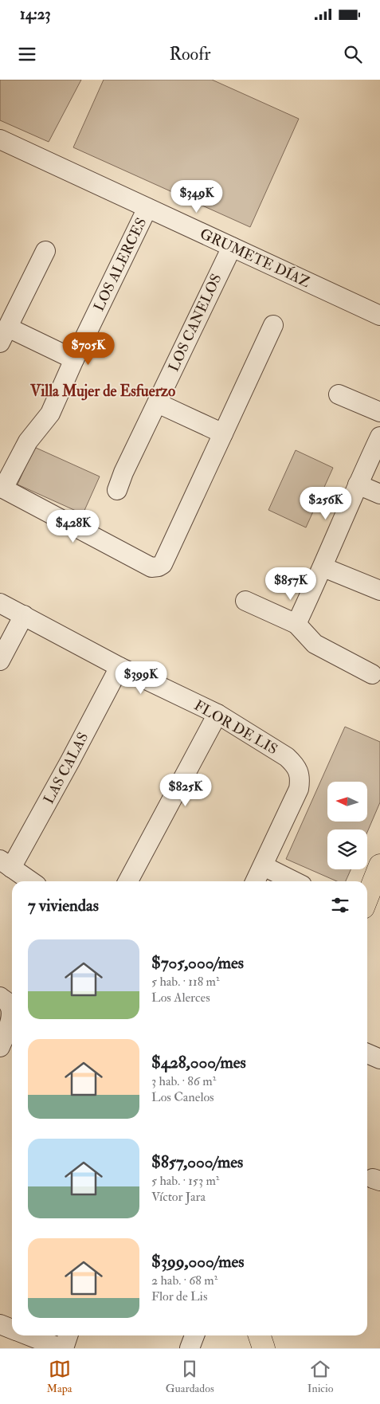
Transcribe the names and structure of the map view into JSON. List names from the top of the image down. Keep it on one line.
{"streets":{"street":["GRUMETE DÍAZ","LOS ALERCES","LOS CANELOS","FLOR DE LIS","LAS CALAS"]},"crossings":[["GRUMETE DÍAZ","LOS ALERCES"],["GRUMETE DÍAZ","LOS CANELOS"],["FLOR DE LIS","LAS CALAS"]],"districts":["Villa Mujer de Esfuerzo"],"north":"left","page":{"status":"14:23","header":"Roofr","price":["$349K","$705K","$256K","$428K","$857K","$399K","$825K"],"heading":"7 viviendas","list":[{"name":"$705,000/mes","note":"5 hab. · 118 m² · Los Alerces"},{"name":"$428,000/mes","note":"3 hab. · 86 m² · Los Canelos"},{"name":"$857,000/mes","note":"5 hab. · 153 m² · Víctor Jara"},{"name":"$399,000/mes","note":"2 hab. · 68 m² · Flor de Lis"}],"tabs":["Mapa","Guardados","Inicio"]}}
